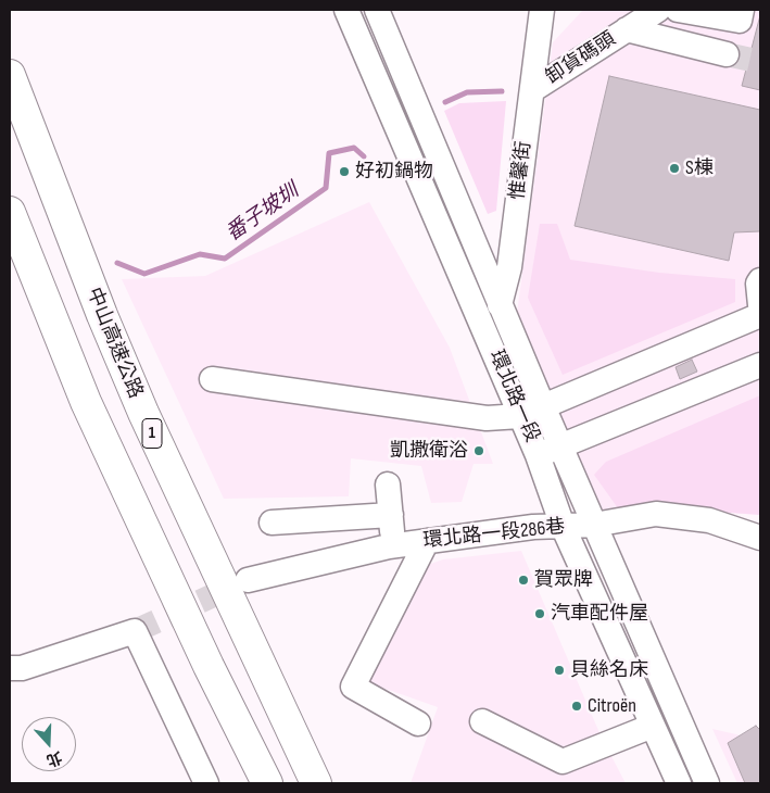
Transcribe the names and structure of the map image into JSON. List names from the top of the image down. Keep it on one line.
{"streets":{"highway":["中山高速公路","1"],"street":["卸貨碼頭","惟馨街","環北路一段","環北路一段286巷"]},"crossings":[["卸貨碼頭","惟馨街"],["惟馨街","環北路一段"],["環北路一段","環北路一段286巷"]],"water":["番子坡圳"],"places":["S棟","好初鍋物","凱撒衛浴","賀眾牌","汽車配件屋","貝絲名床","Citroën"],"north":"bottom"}
